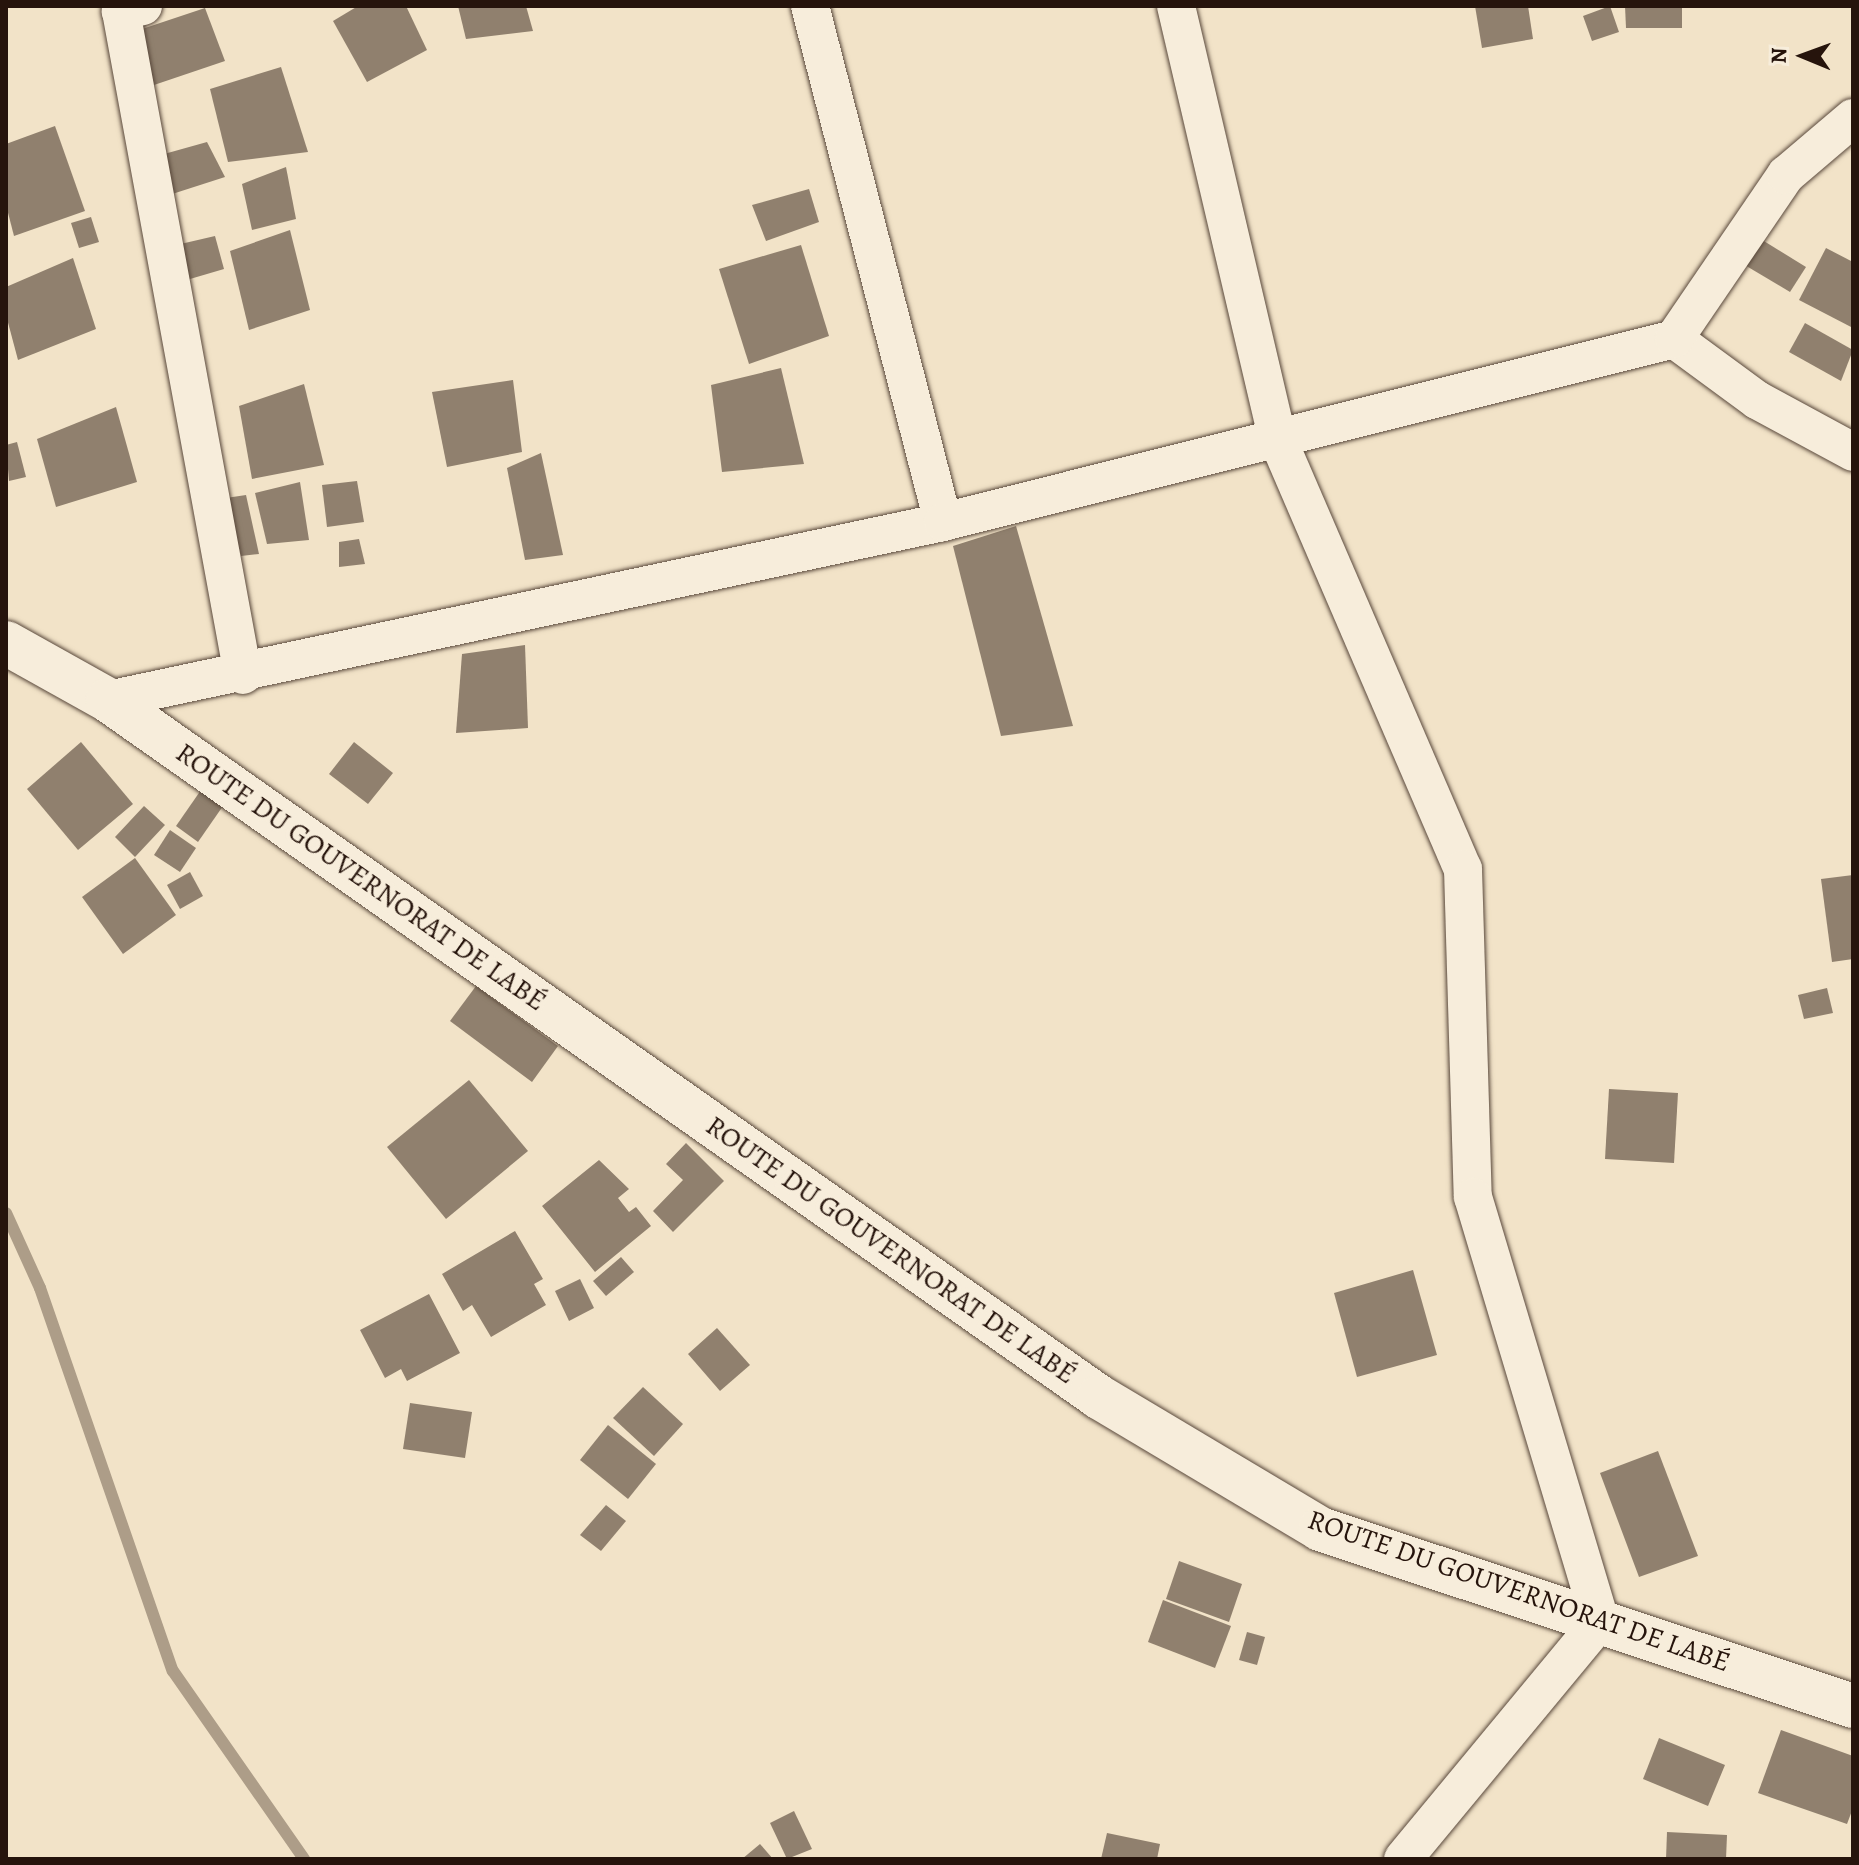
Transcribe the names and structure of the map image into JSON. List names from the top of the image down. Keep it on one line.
{"streets":{"street":["ROUTE DU GOUVERNORAT DE LABÉ"]},"north":"left"}
